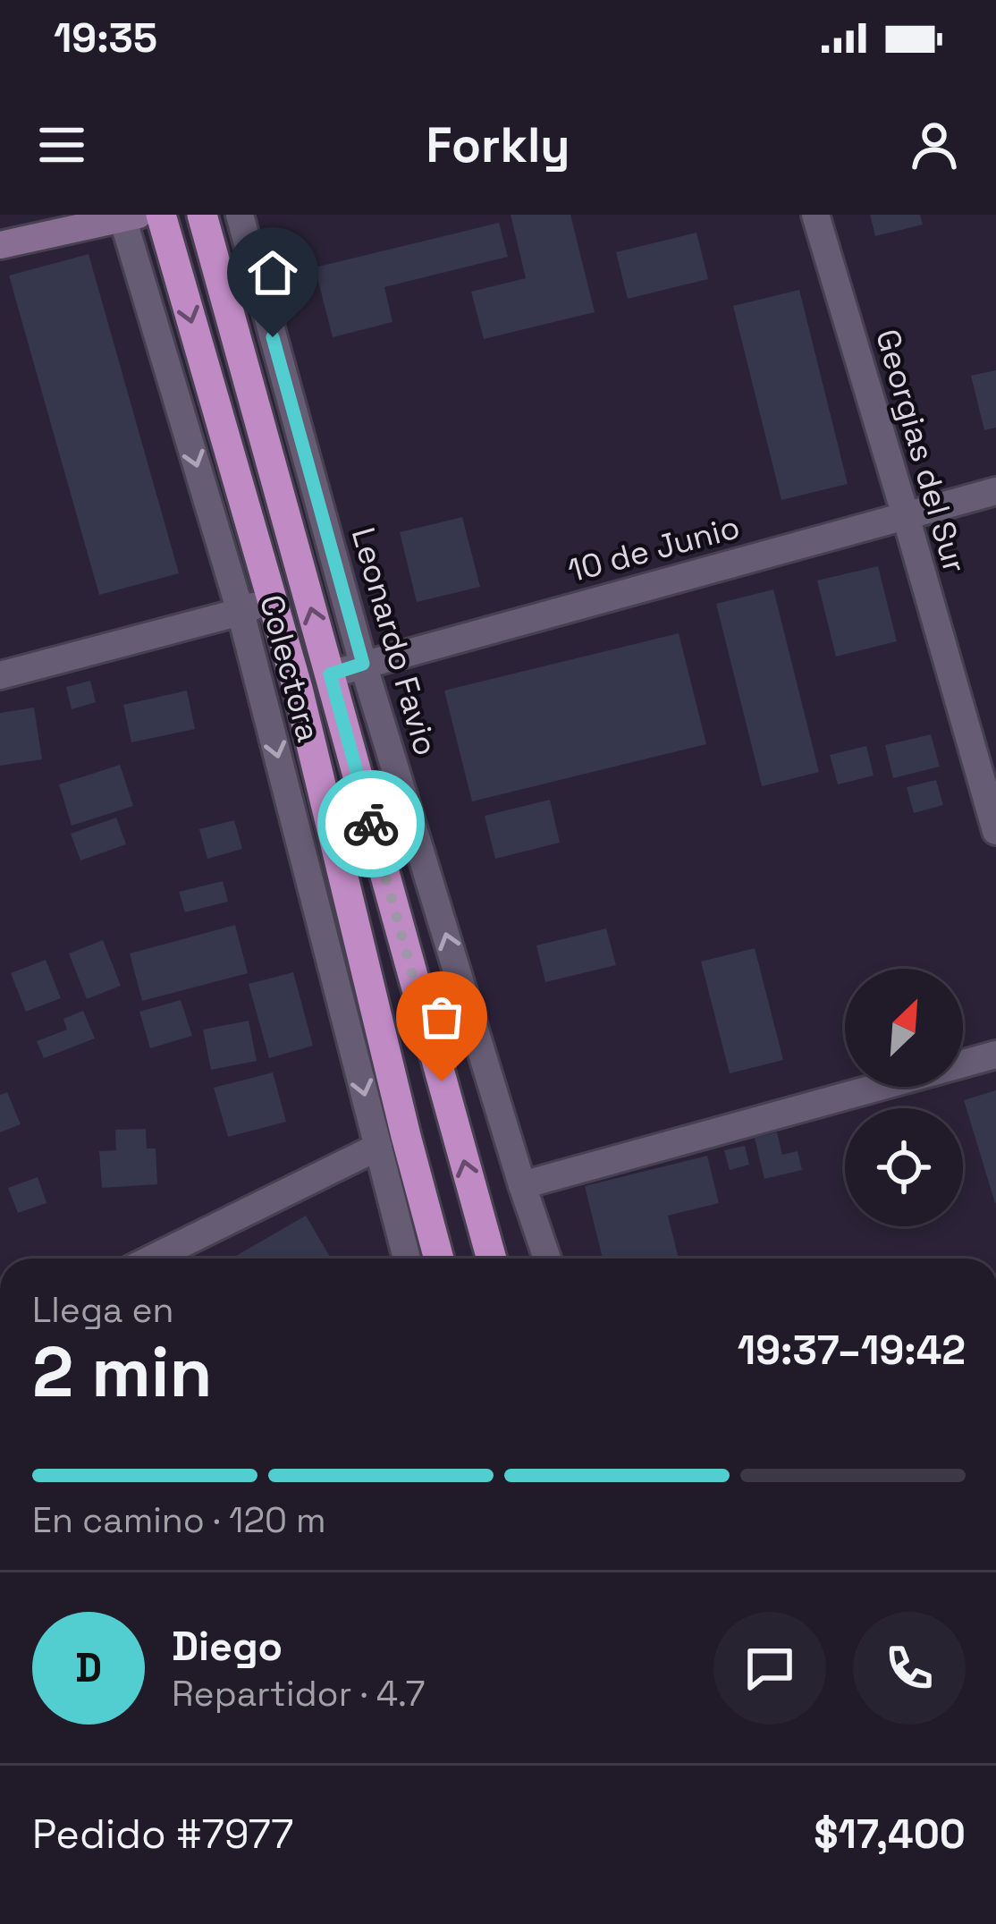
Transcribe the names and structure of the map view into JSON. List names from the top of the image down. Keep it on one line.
{"streets":{"street":["Georgias del Sur","10 de Junio","Leonardo Favio","Colectora"]},"crossings":[["Georgias del Sur","10 de Junio"],["10 de Junio","Leonardo Favio"]],"one_way":["Leonardo Favio","Colectora"],"north":"top right","page":{"status":"19:35","header":"Forkly","heading":["2 min","Llega en","19:37–19:42"],"panel":["Diego","Repartidor · 4.7","Pedido #7977","$17,400"],"bar":"En camino · 120 m","round":"D"}}
